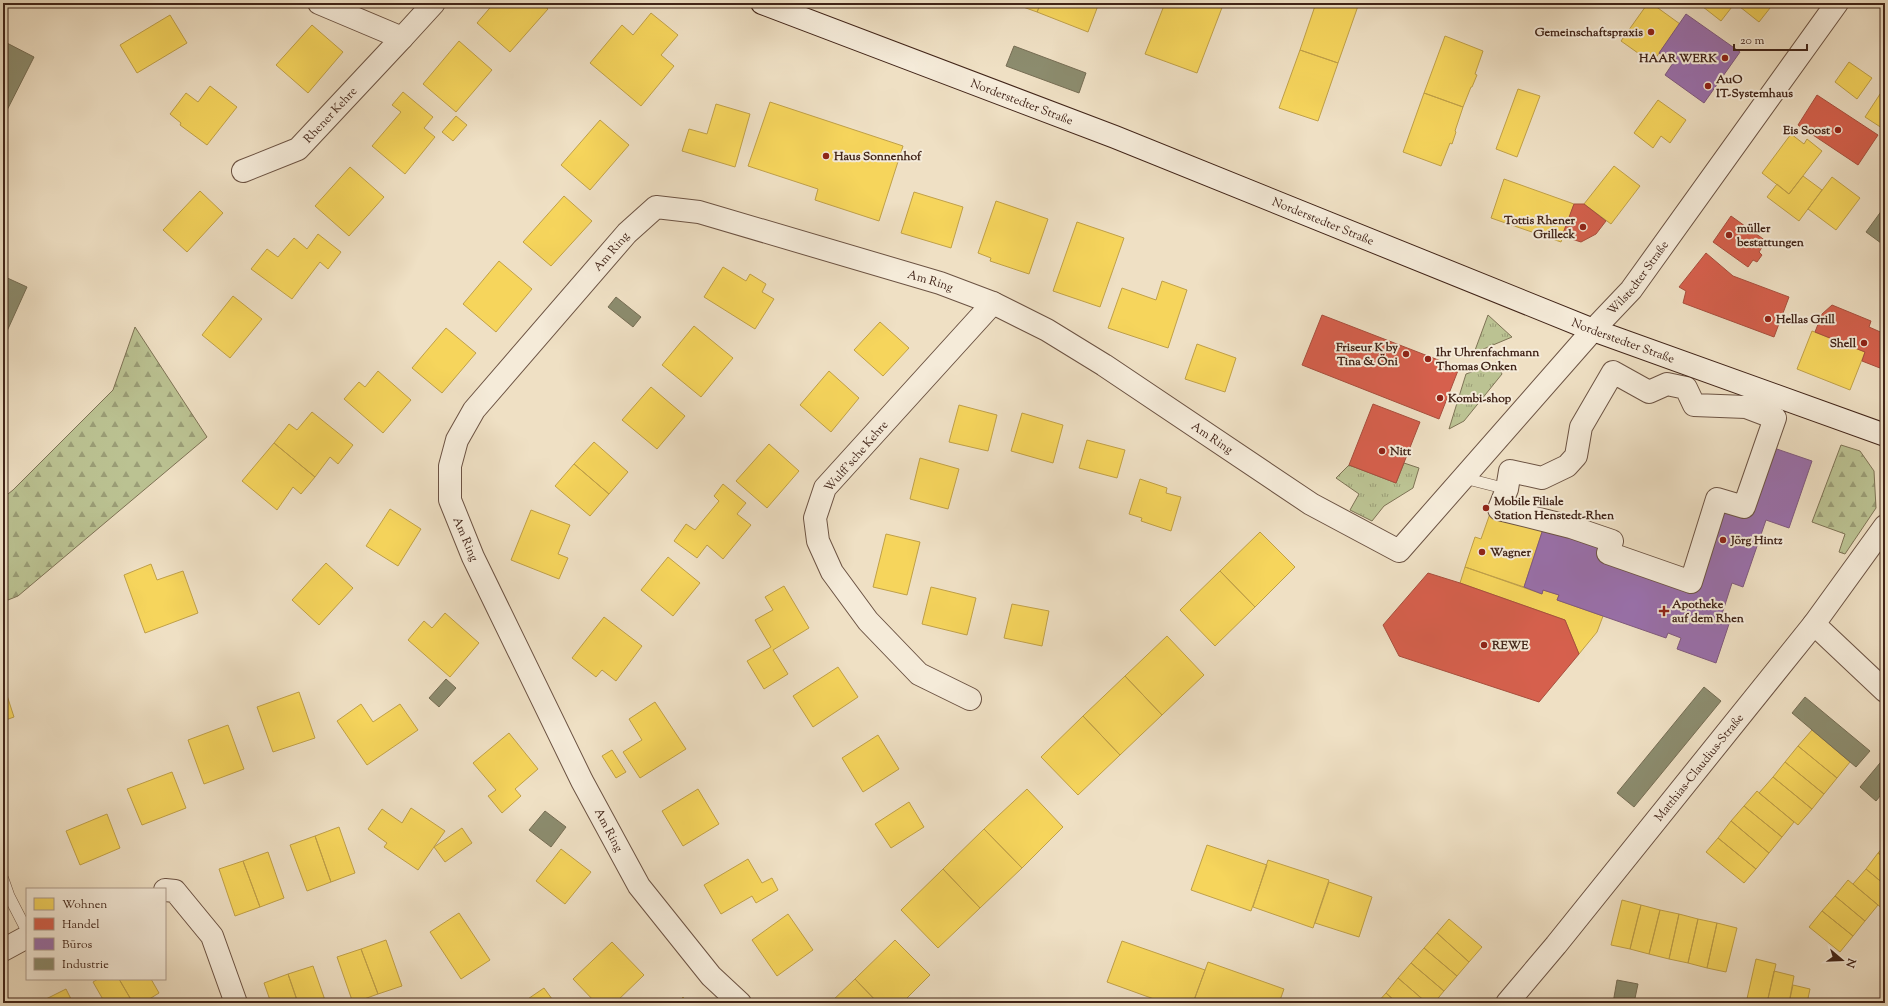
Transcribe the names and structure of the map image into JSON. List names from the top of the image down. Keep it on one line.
{"streets":{"street":["Norderstedter Straße","Rhener Kehre","Am Ring","Wilstedter Straße","Wulff'sche Kehre","Matthias-Claudius-Straße"]},"crossings":[["Norderstedter Straße","Wilstedter Straße"],["Am Ring","Wilstedter Straße"],["Am Ring","Wulff'sche Kehre"]],"places":{"other":["Gemeinschaftspraxis","HAAR WERK","AuO IT-Systemhaus","Eis Soost","Haus Sonnenhof","Tottis Rhener Grilleck","müller bestattungen","Hellas Grill","Shell","Friseur K by Tina & Öni","Ihr Uhrenfachmann Thomas Onken","Kombi-shop","Nitt","Mobile Filiale Station Henstedt-Rhen","Jörg Hintz","Wagner","REWE"],"health":["Apotheke auf dem Rhen"]},"legend":["Wohnen","Handel","Büros","Industrie"],"scale_bar":"20 m","north":"right"}
